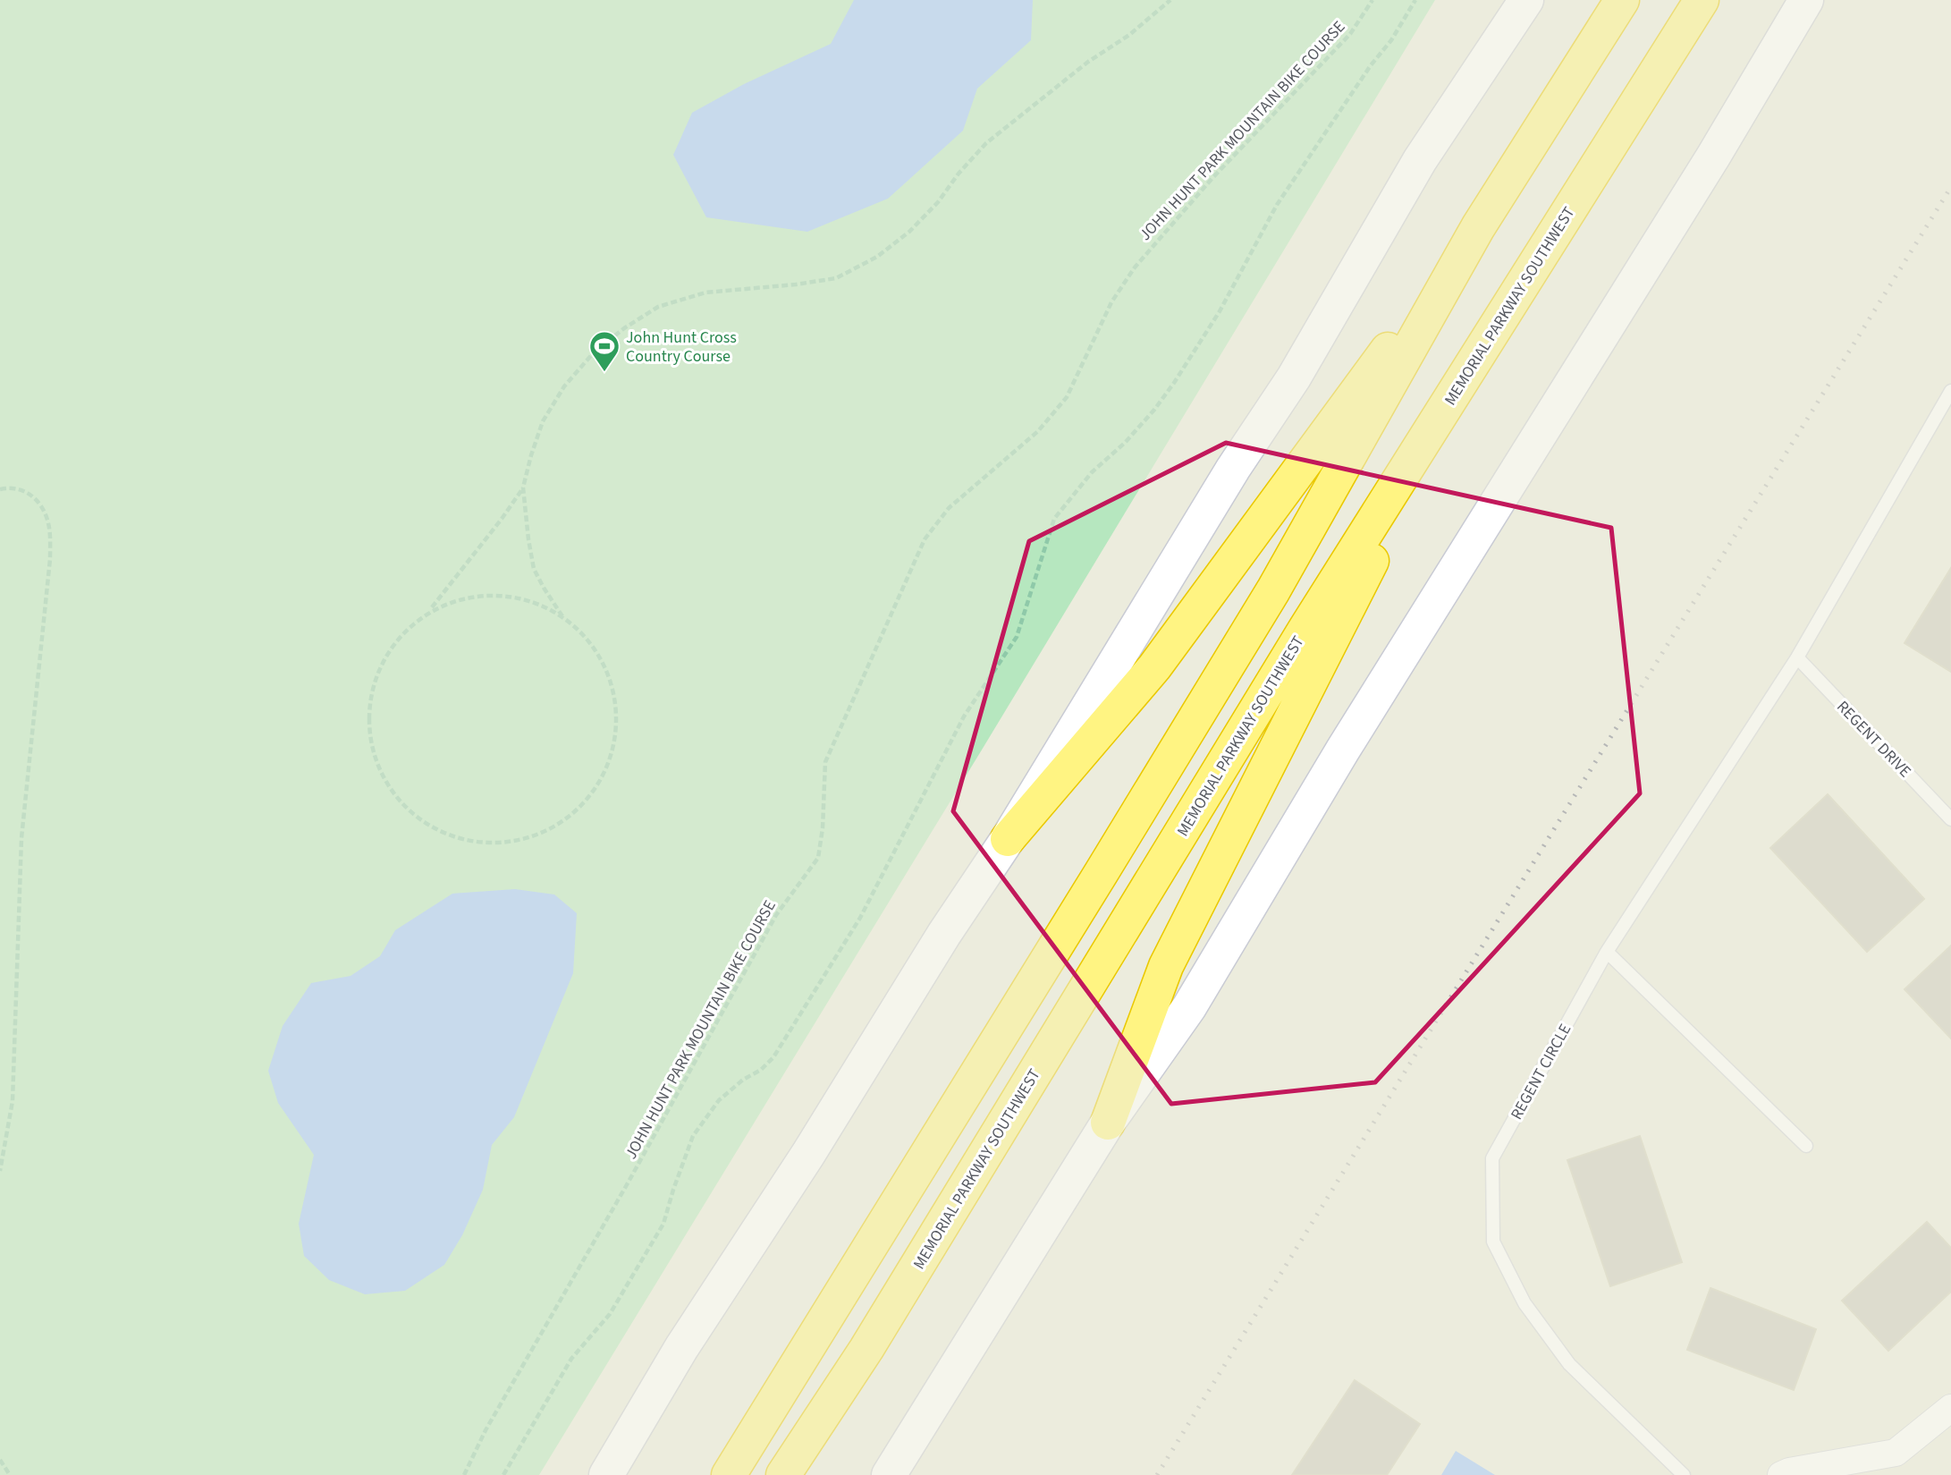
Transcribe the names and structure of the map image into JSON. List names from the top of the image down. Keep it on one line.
{"streets":{"highway":["MEMORIAL PARKWAY SOUTHWEST"],"lane":["REGENT DRIVE","REGENT CIRCLE"],"path":["JOHN HUNT PARK MOUNTAIN BIKE COURSE"]},"crossings":[["REGENT DRIVE","REGENT CIRCLE"]],"places":{"sports":["John Hunt Cross Country Course"]}}
